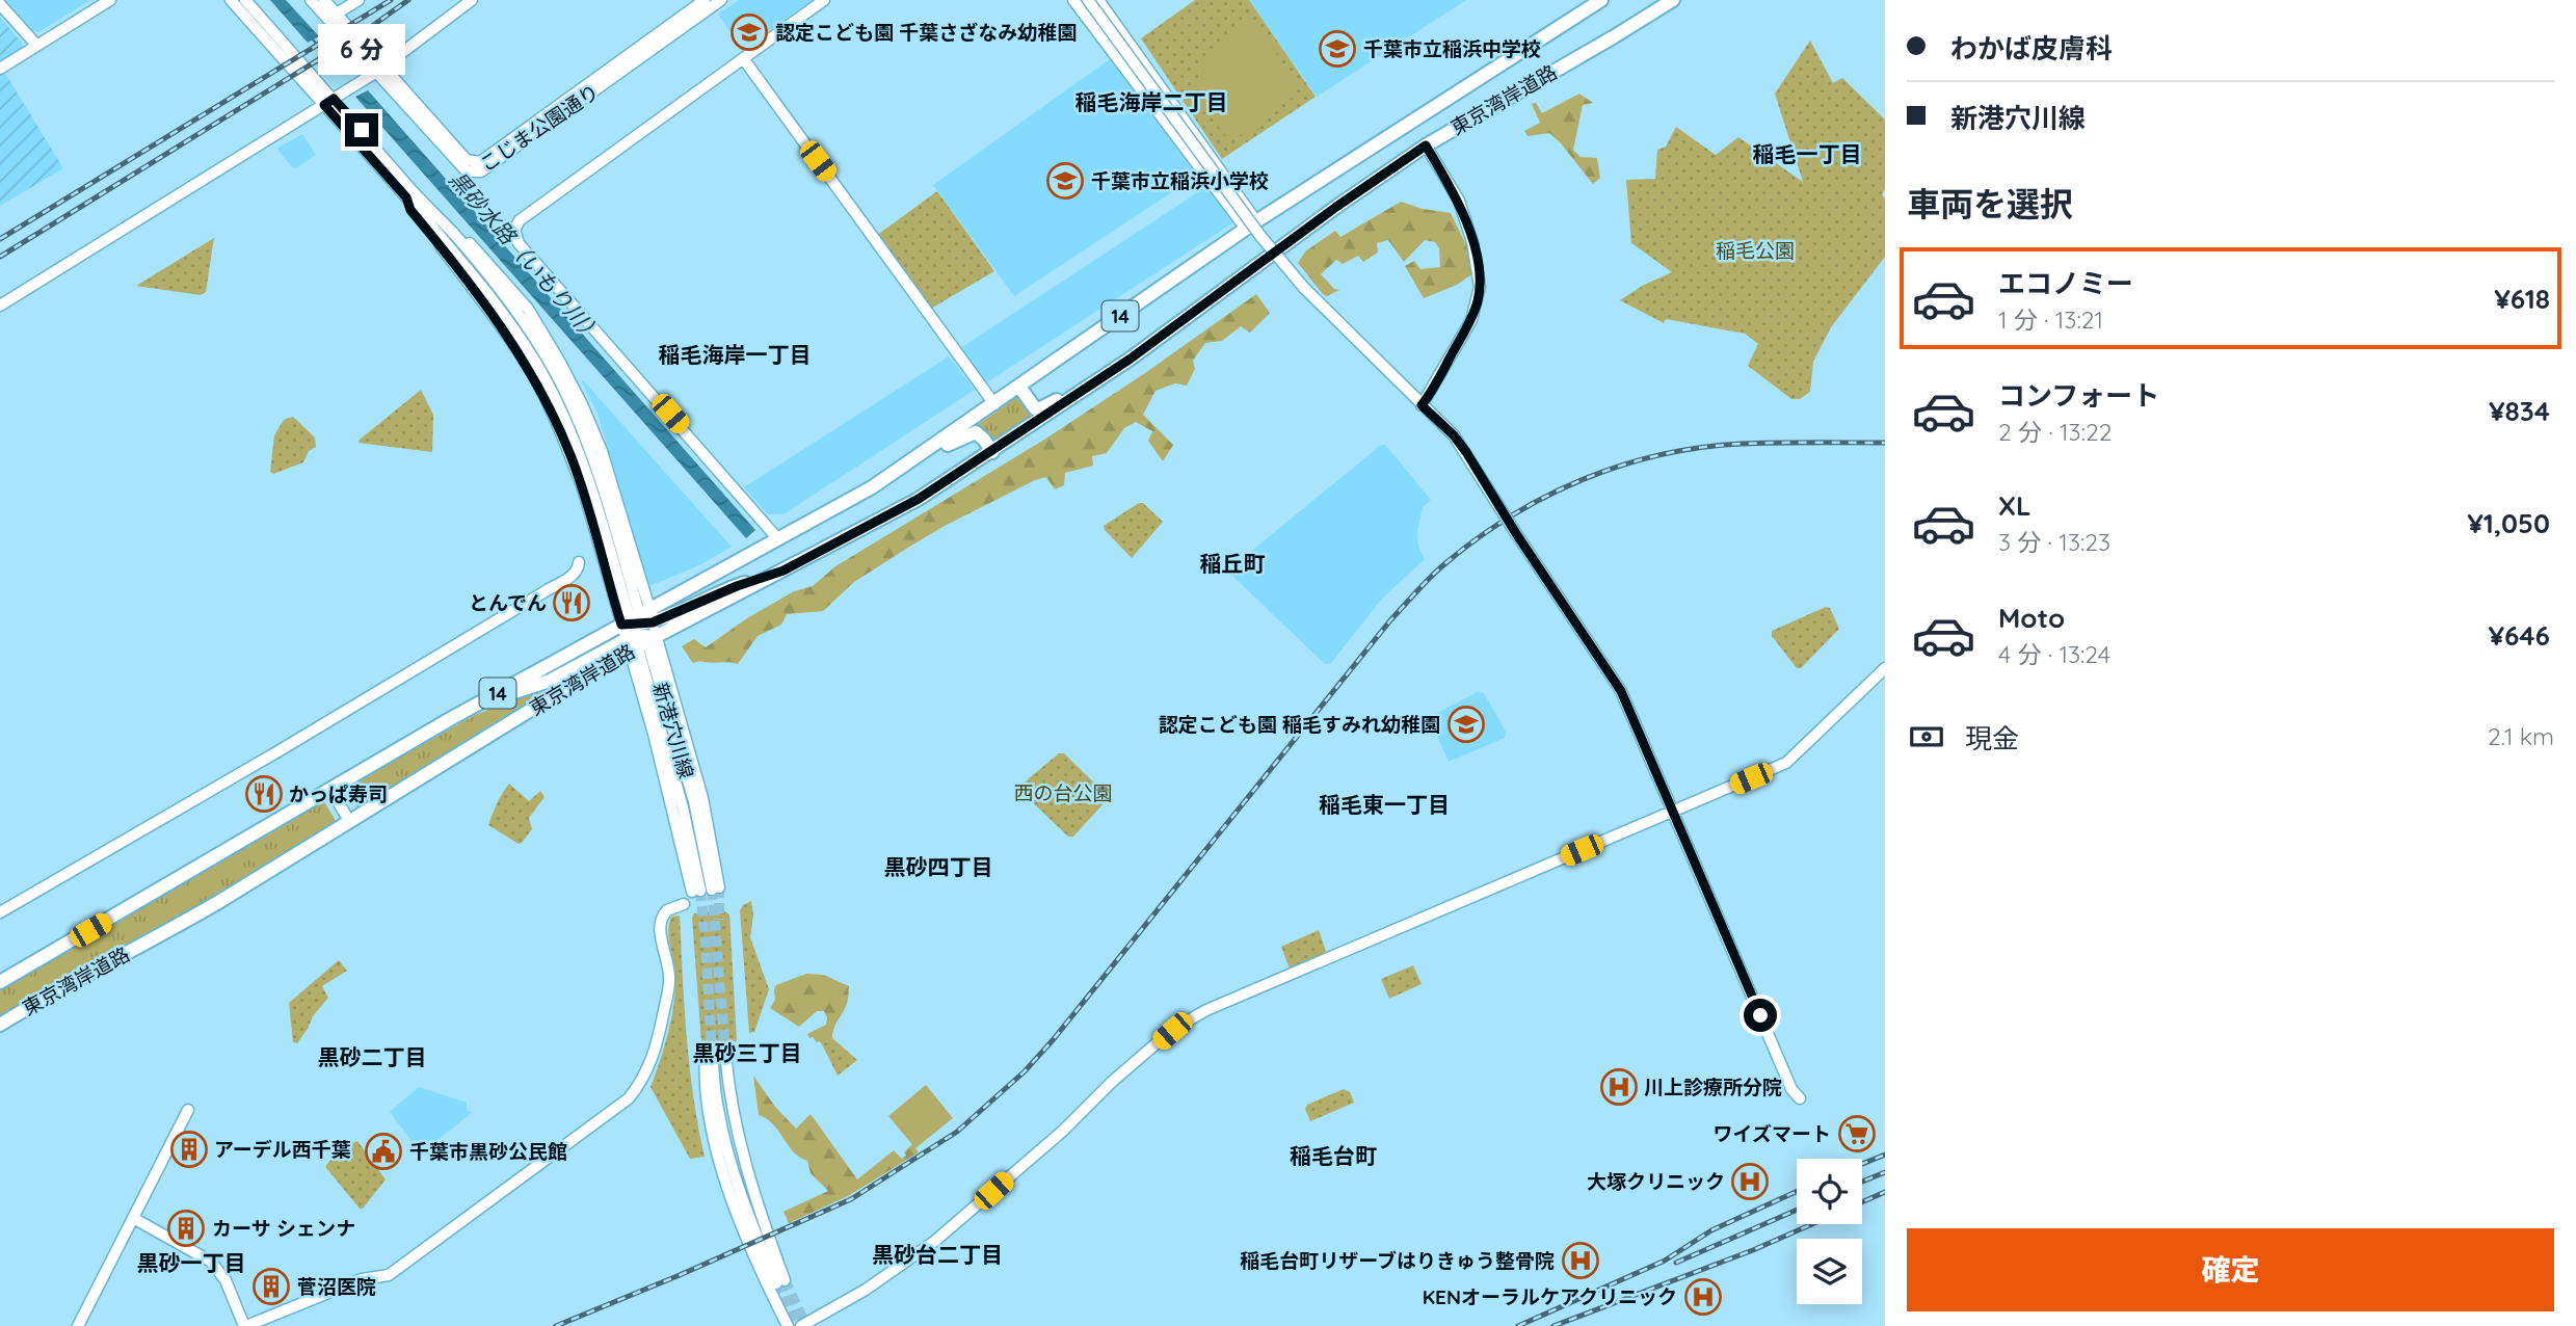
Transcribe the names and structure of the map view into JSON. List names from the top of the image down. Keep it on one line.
{"streets":{"highway":["東京湾岸道路","14"],"street":["こじま公園通り","新港穴川線"]},"districts":["稲毛海岸二丁目","稲毛一丁目","稲毛海岸一丁目","稲丘町","稲毛東一丁目","黒砂四丁目","黒砂三丁目","黒砂二丁目","稲毛台町","黒砂台二丁目","黒砂一丁目"],"water":["黒砂水路（いもり川）"],"parks":["稲毛公園","西の台公園"],"places":{"school or university":["認定こども園 千葉さざなみ幼稚園","千葉市立稲浜中学校","千葉市立稲浜小学校","認定こども園 稲毛すみれ幼稚園"],"restaurant":["とんでん","かっぱ寿司"],"hospital":["川上診療所分院","大塚クリニック","稲毛台町リザーブはりきゅう整骨院","KENオーラルケアクリニック"],"supermarket":["ワイズマート"],"building":["アーデル西千葉","カーサ シェンナ","菅沼医院"],"public building":["千葉市黒砂公民館"]},"page":{"banner":["わかば皮膚科","新港穴川線"],"bubble":"6 分","heading":"車両を選択","list":[{"name":"エコノミー","note":"1 分 · 13:21","value":"¥618"},{"name":"コンフォート","note":"2 分 · 13:22","value":"¥834"},{"name":"XL","note":"3 分 · 13:23","value":"¥1,050"},{"name":"Moto","note":"4 分 · 13:24","value":"¥646"}],"pay":["現金","2.1 km"],"buttons":"確定"}}
